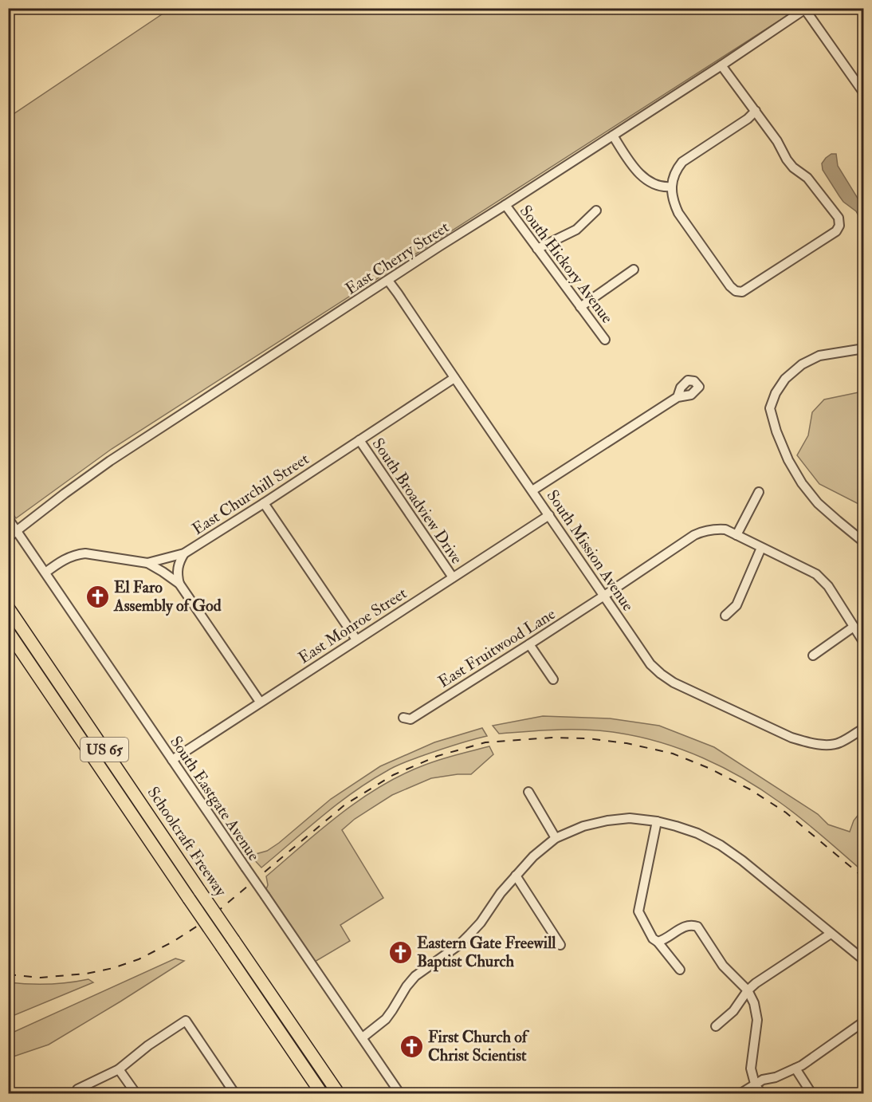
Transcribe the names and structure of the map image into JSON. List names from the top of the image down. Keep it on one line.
{"streets":{"highway":["US 65","Schoolcraft Freeway"],"street":["East Cherry Street","South Hickory Avenue","East Churchill Street","South Broadview Drive","South Mission Avenue","East Monroe Street","East Fruitwood Lane","South Eastgate Avenue"]},"crossings":[["East Cherry Street","South Hickory Avenue"],["East Cherry Street","South Mission Avenue"],["East Cherry Street","South Eastgate Avenue"],["East Churchill Street","South Broadview Drive"],["East Churchill Street","South Mission Avenue"],["East Churchill Street","South Eastgate Avenue"],["South Broadview Drive","East Monroe Street"],["South Mission Avenue","East Monroe Street"],["South Mission Avenue","East Fruitwood Lane"],["East Monroe Street","South Eastgate Avenue"]],"places":{"church":["El Faro Assembly of God","Eastern Gate Freewill Baptist Church","First Church of Christ Scientist"]}}
